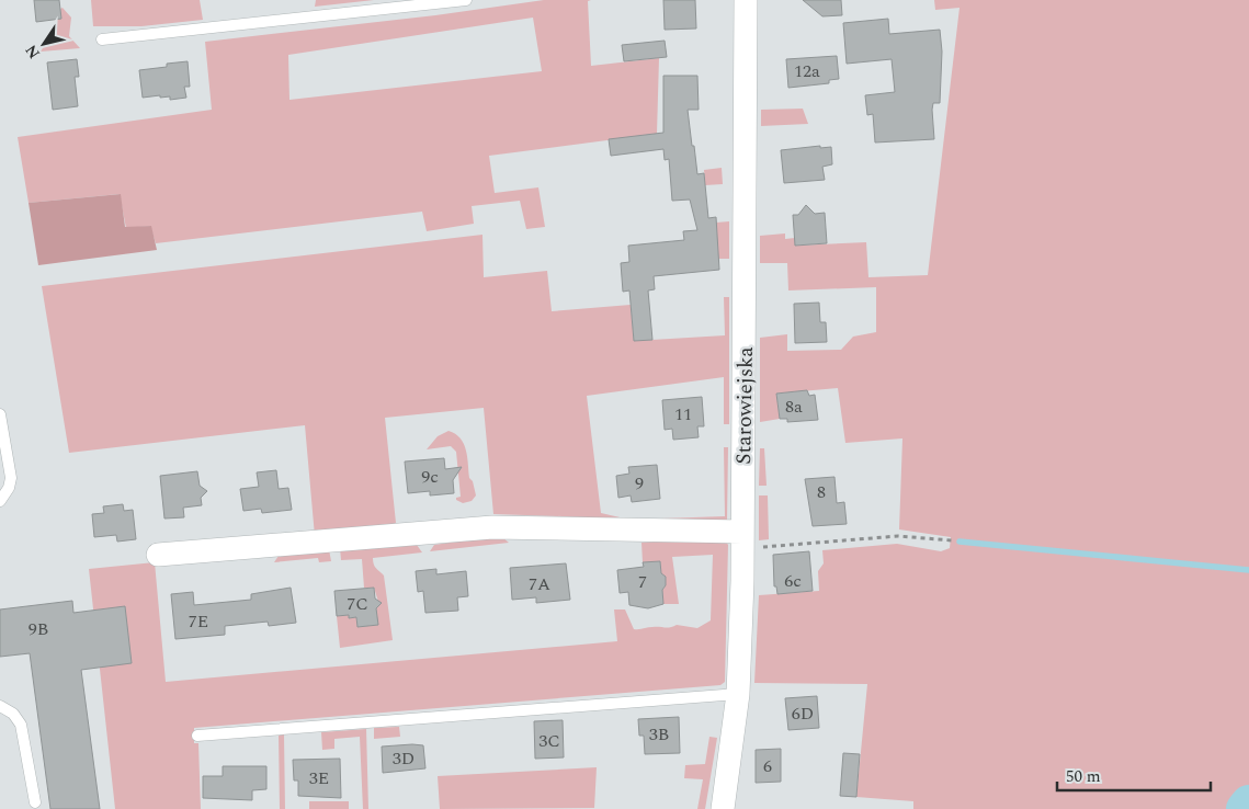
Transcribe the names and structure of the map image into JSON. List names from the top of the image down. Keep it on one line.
{"streets":{"street":["Starowiejska"]},"house_numbers":["12a","8a","11","9c","9","8","6c","7","7A","7C","7E","9B","6D","3B","3C","3D","6","3E"],"scale_bar":"50 m","north":"bottom left"}
